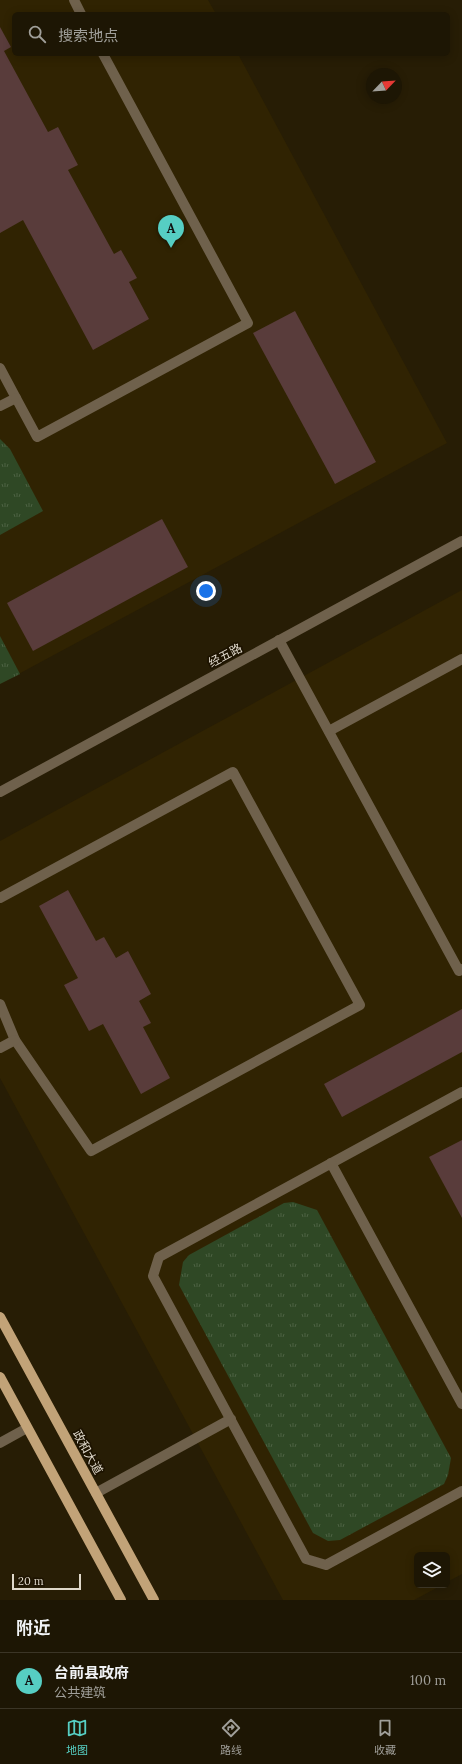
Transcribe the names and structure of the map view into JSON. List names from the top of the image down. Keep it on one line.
{"streets":{"main road":["政和大道"],"street":["经五路"]},"scale_bar":"20 m","north":"top right","page":{"search":"搜索地点","pins":"A","scale":"20 m","heading":"附近","list":[{"mark":"A","name":"台前县政府","note":"公共建筑","value":"100 m"}],"nav":["地图","路线","收藏"]}}
